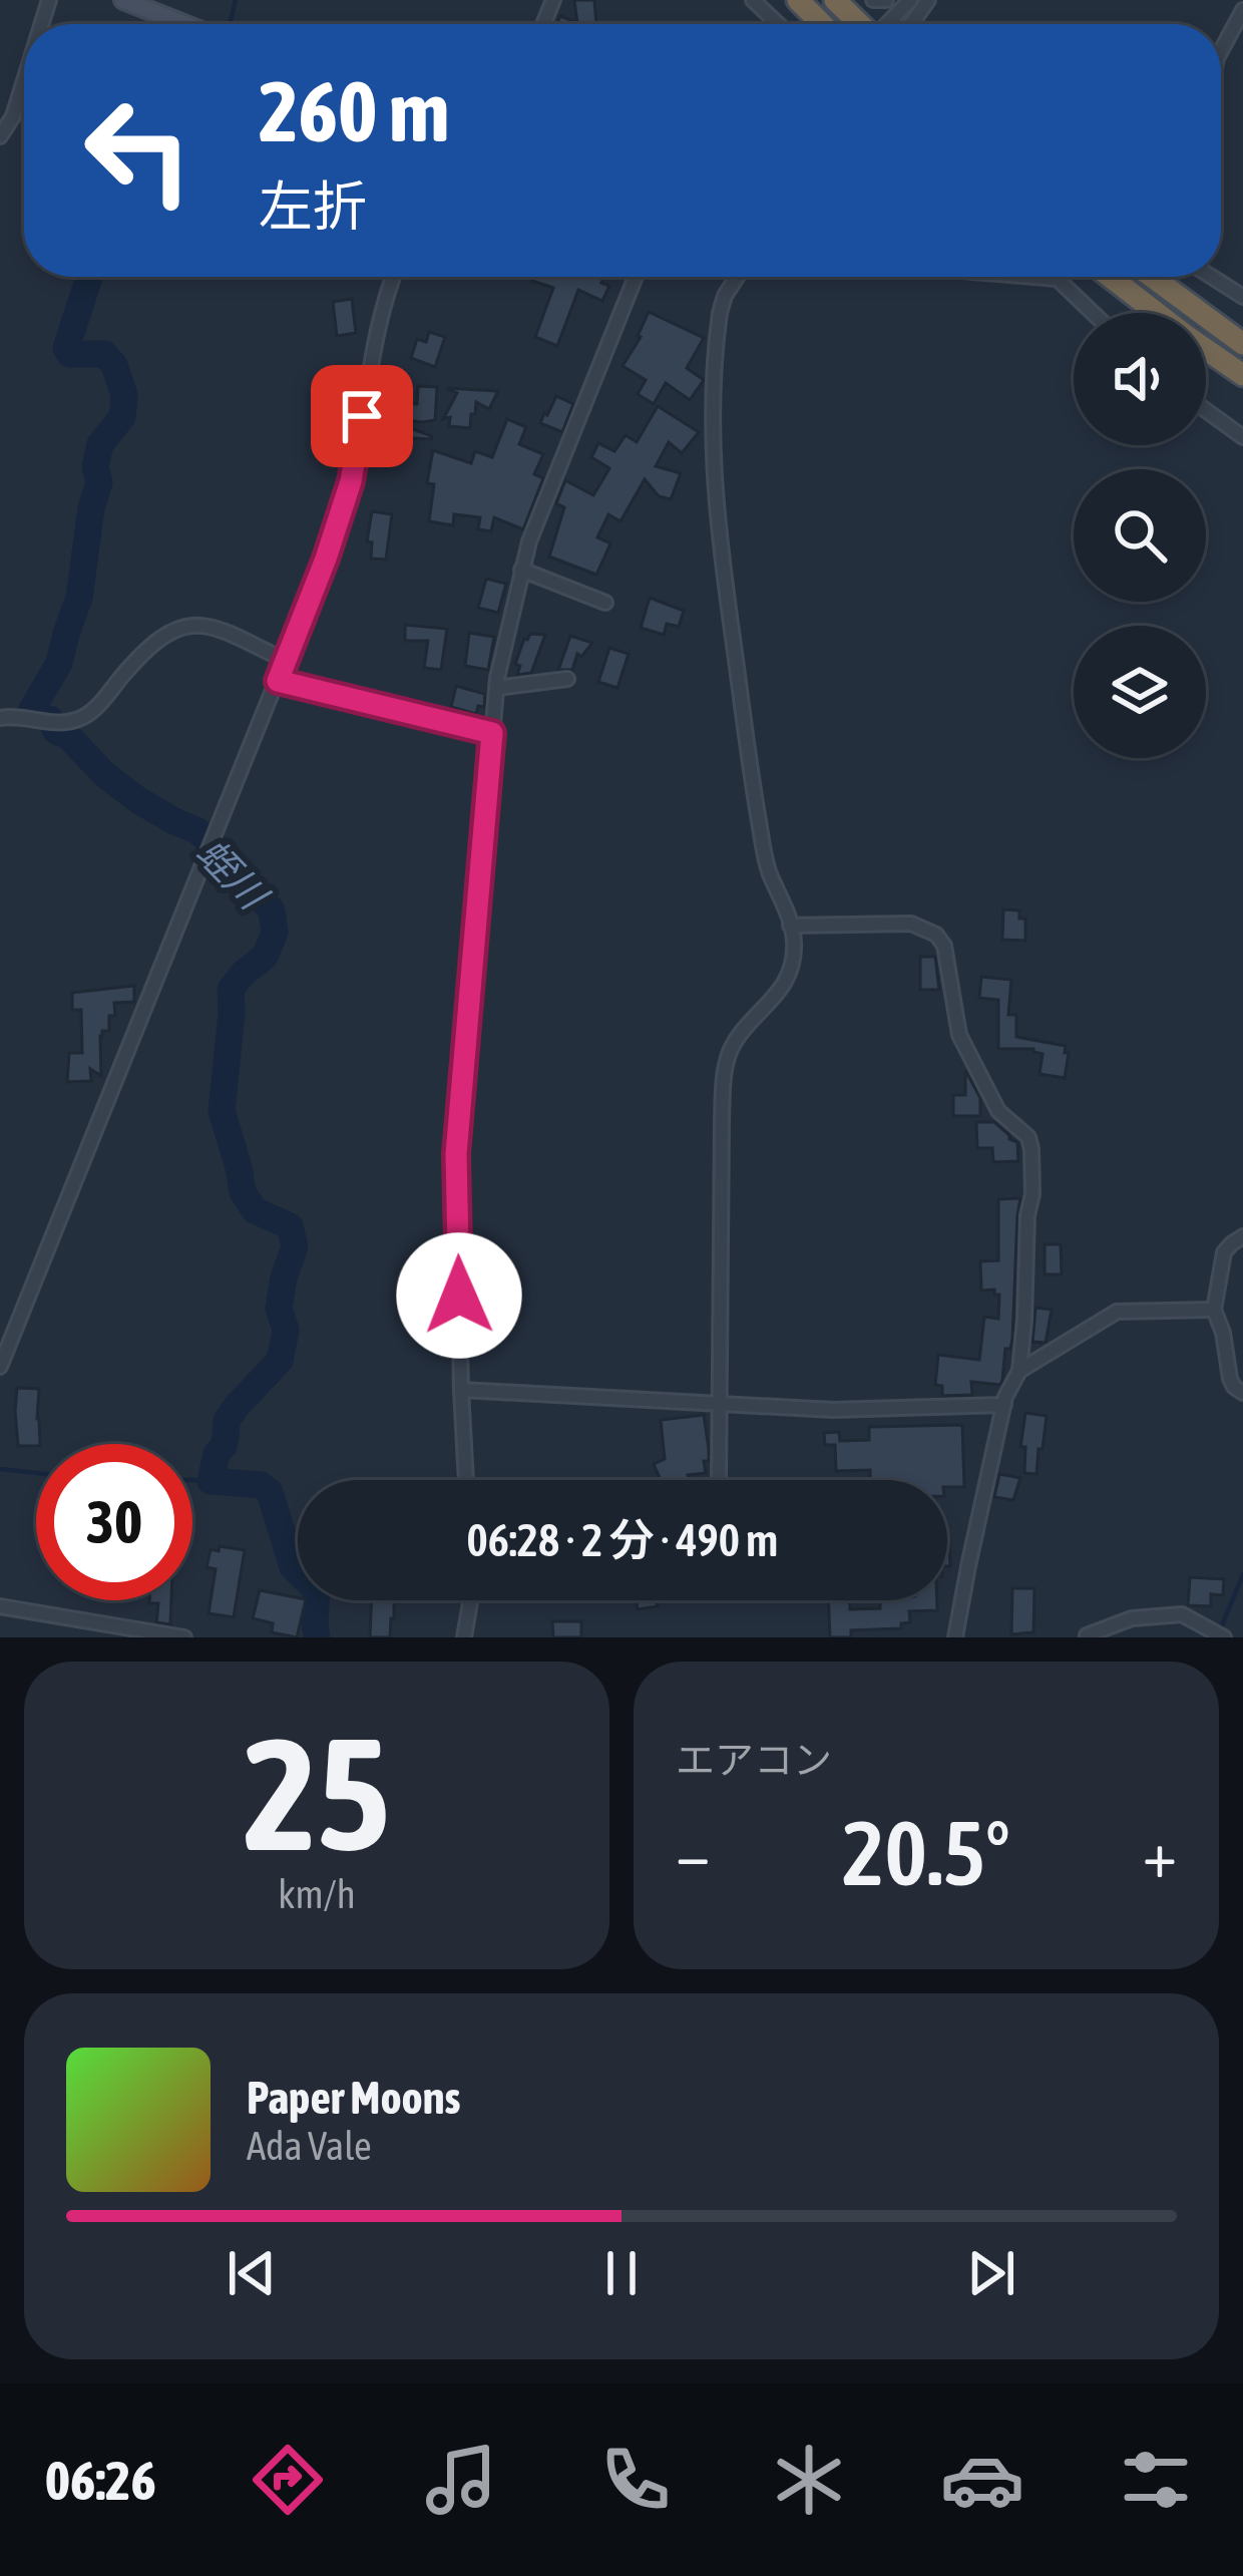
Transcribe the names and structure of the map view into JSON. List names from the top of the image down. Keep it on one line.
{"water":["蛭川"],"page":{"turn":["260 m","左折"],"limit":"30","trip":"06:28 · 2 分 · 490 m","tile":[["25","km/h"],"エアコン"],"heat":["−","20.5°","+"],"song":["Paper Moons","Ada Vale"],"tabs":"06:26"}}
